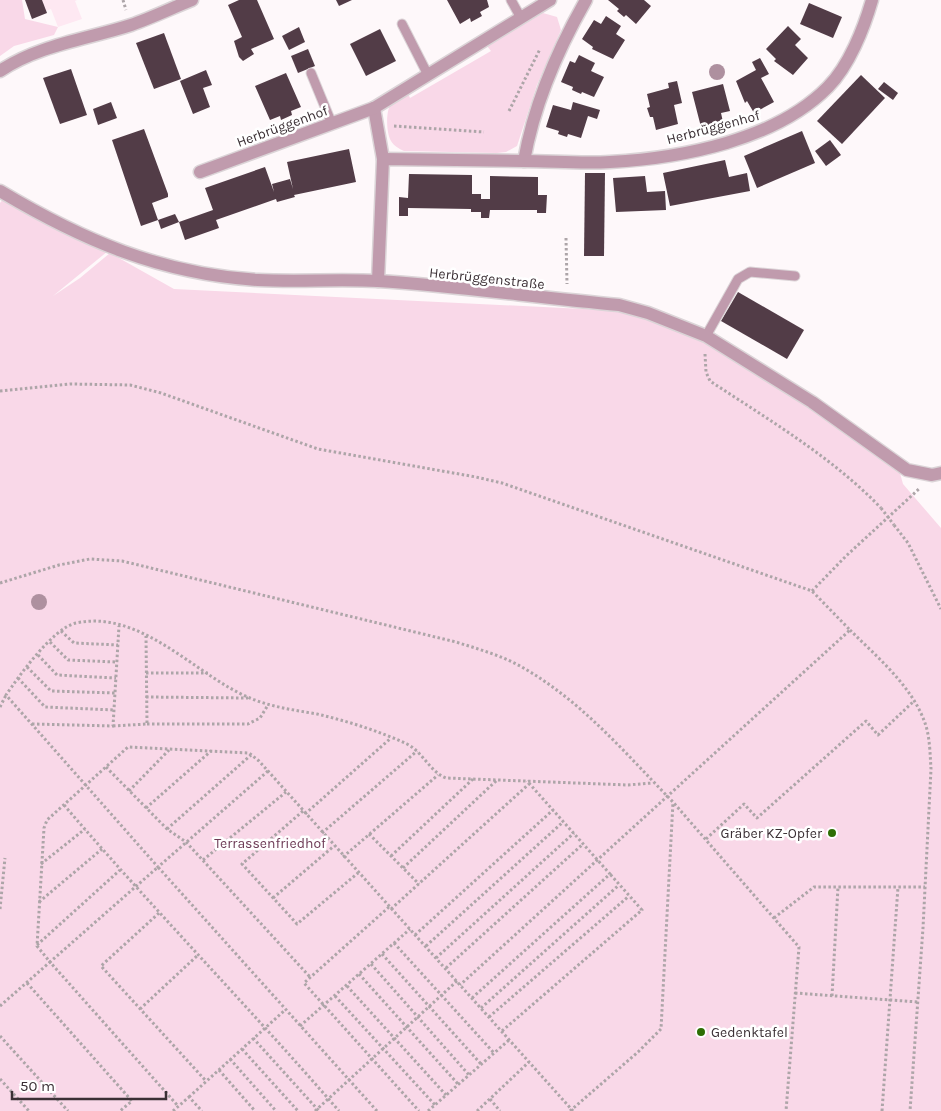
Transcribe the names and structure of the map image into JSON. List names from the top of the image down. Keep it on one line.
{"streets":{"street":["Herbrüggenhof","Herbrüggenstraße"]},"parks":["Terrassenfriedhof"],"places":["Gräber KZ-Opfer","Gedenktafel"],"scale_bar":"50 m"}
